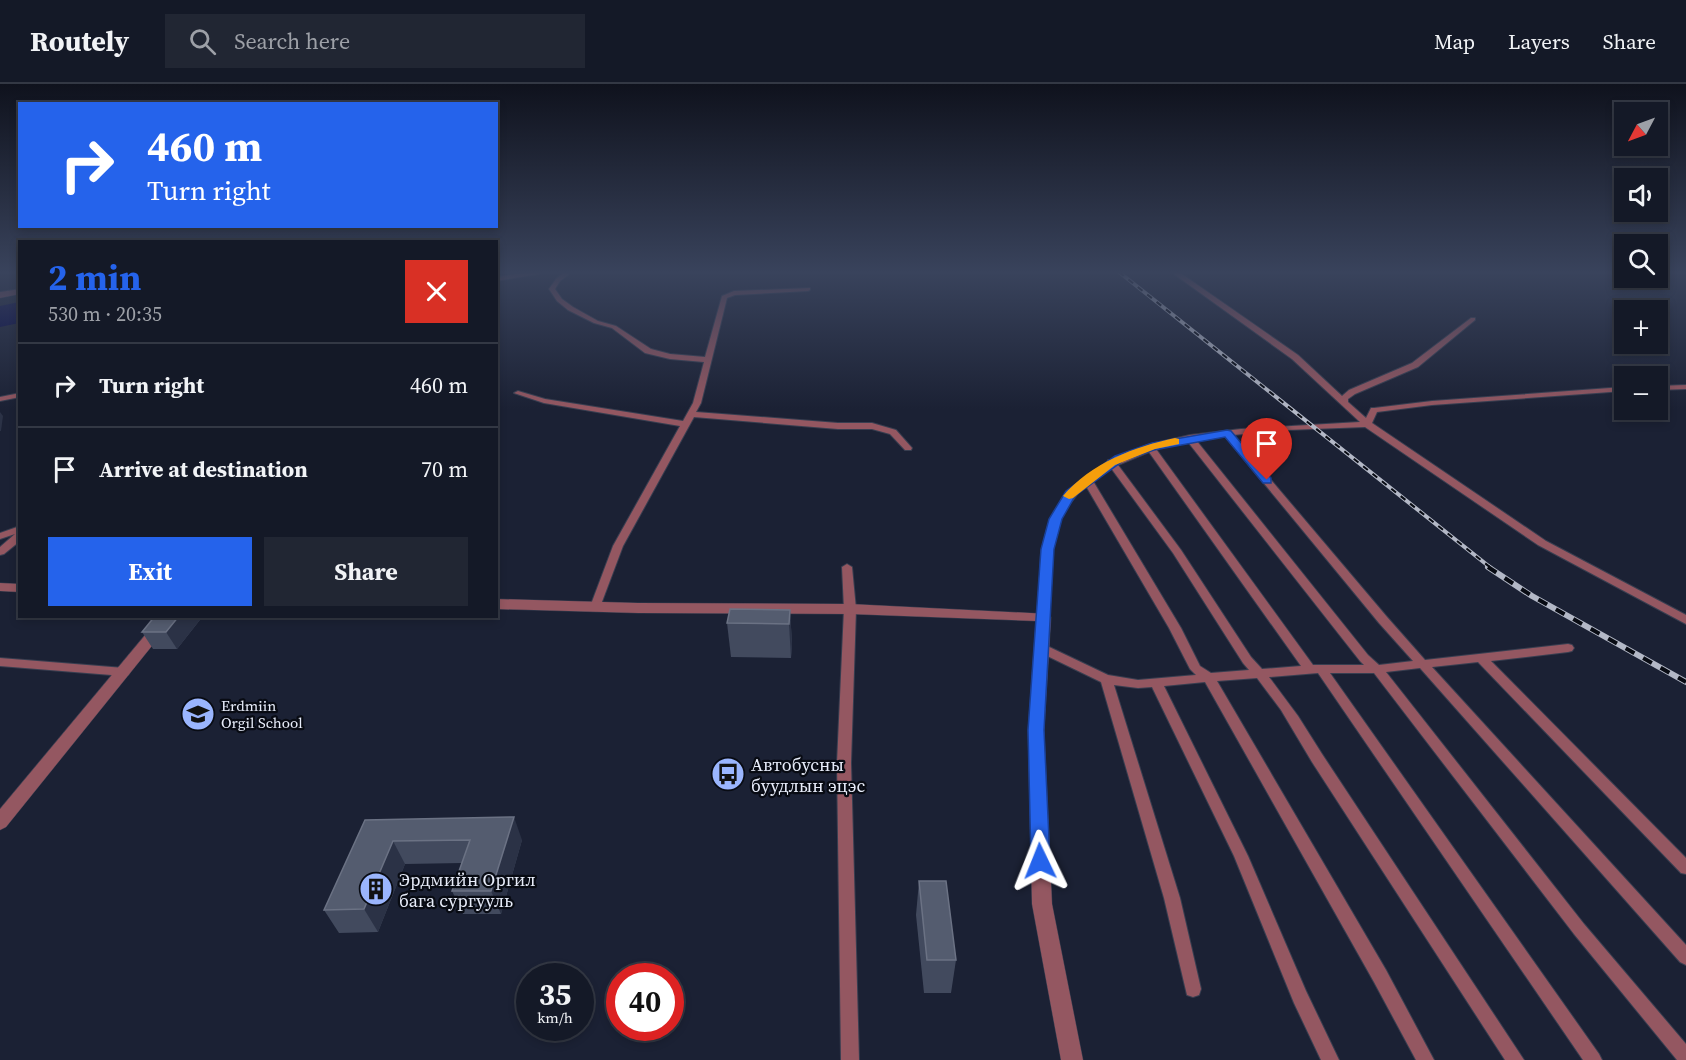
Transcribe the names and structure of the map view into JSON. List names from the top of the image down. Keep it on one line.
{"places":{"school or university":["Erdmiin Orgil School"],"bus stop":["Автобусны буудлын эцэс"],"building":["Эрдмийн Оргил бага сургууль"]},"north":"bottom left","page":{"header":"Routely","search":"Search here","nav":["Map","Layers","Share"],"map_buttons":["+","−"],"turn":["460 m","Turn right"],"heading":["2 min","530 m · 20:35"],"list":[{"name":"Turn right","value":"460 m"},{"name":"Arrive at destination","value":"70 m"}],"buttons":["Exit","Share"],"speed":"35 km/h","limit":"40"}}
